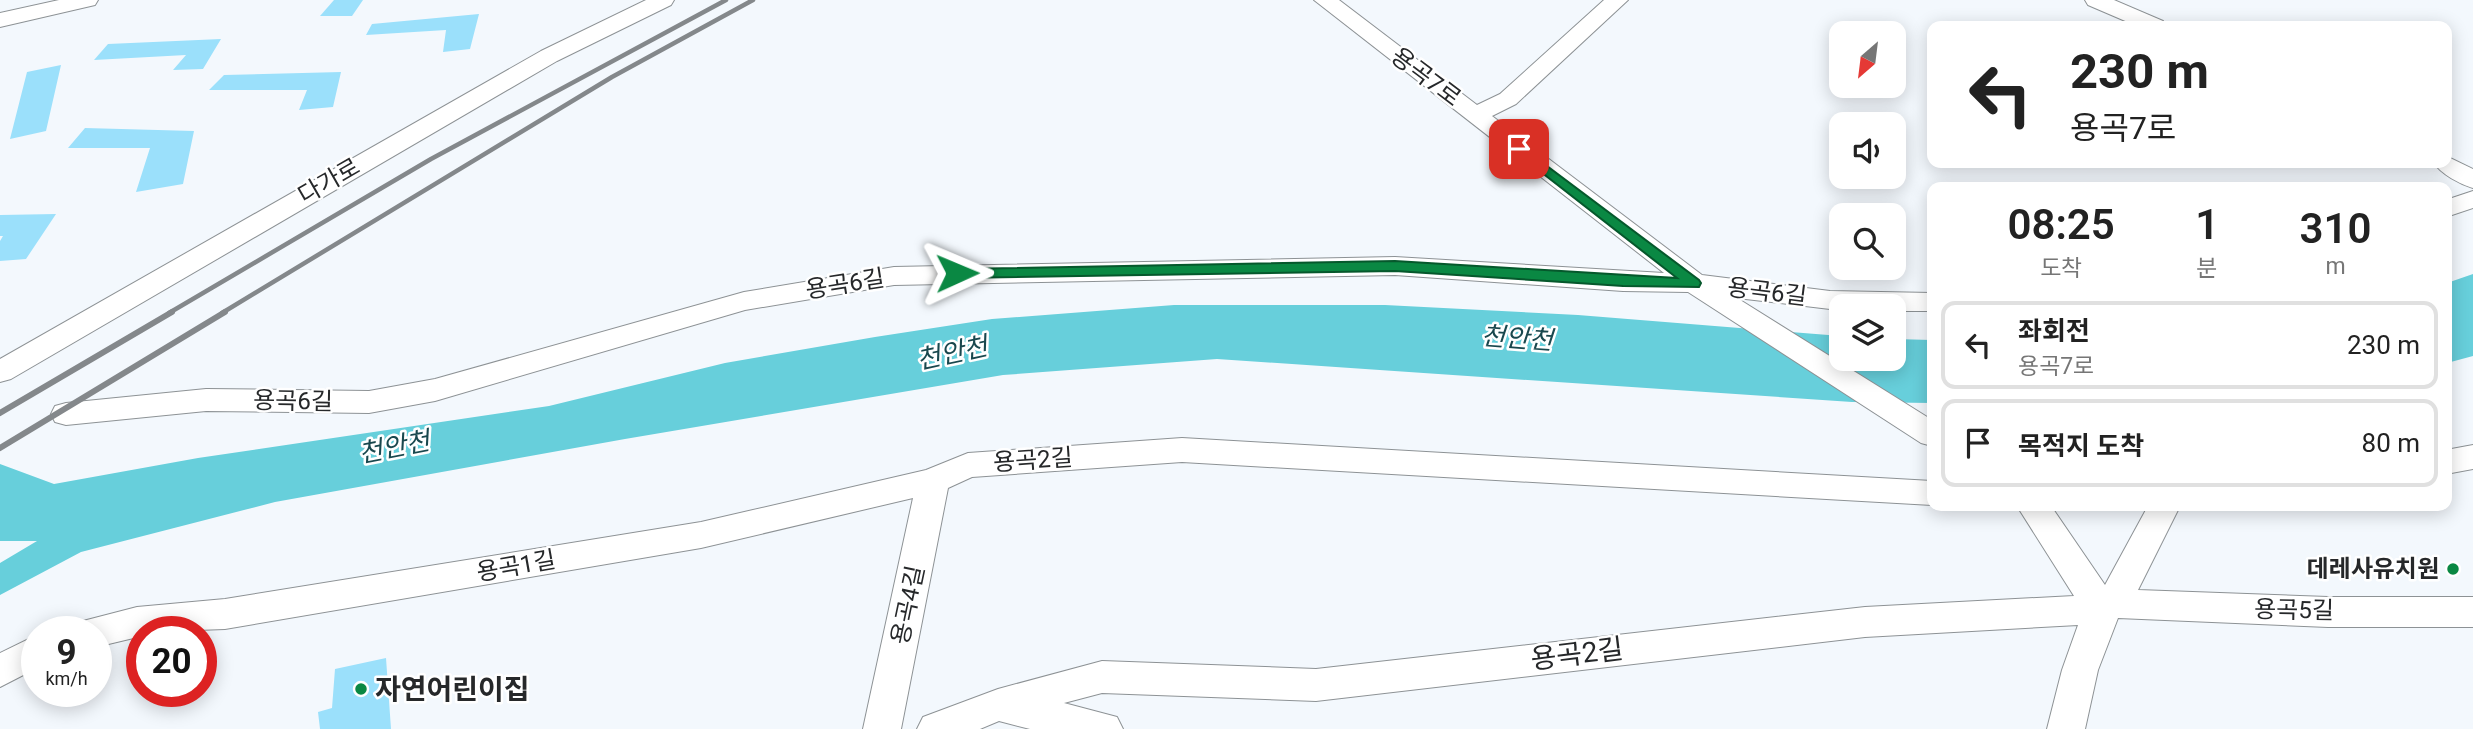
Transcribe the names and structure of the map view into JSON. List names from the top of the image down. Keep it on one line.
{"streets":{"street":["용곡7로","다가로","용곡6길","용곡2길","용곡1길","용곡4길","용곡5길"]},"crossings":[["용곡7로","용곡6길"],["용곡2길","용곡1길"],["용곡2길","용곡4길"],["용곡2길","용곡5길"],["용곡1길","용곡4길"]],"water":["천안천"],"places":["데레사유치원","자연어린이집"],"north":"bottom left","page":{"turn":["230 m","용곡7로"],"eta":["08:25","도착","1","분","310","m"],"list":[{"name":"좌회전","note":"용곡7로","value":"230 m"},{"name":"목적지 도착","value":"80 m"}],"speed":"9 km/h","limit":"20"}}
